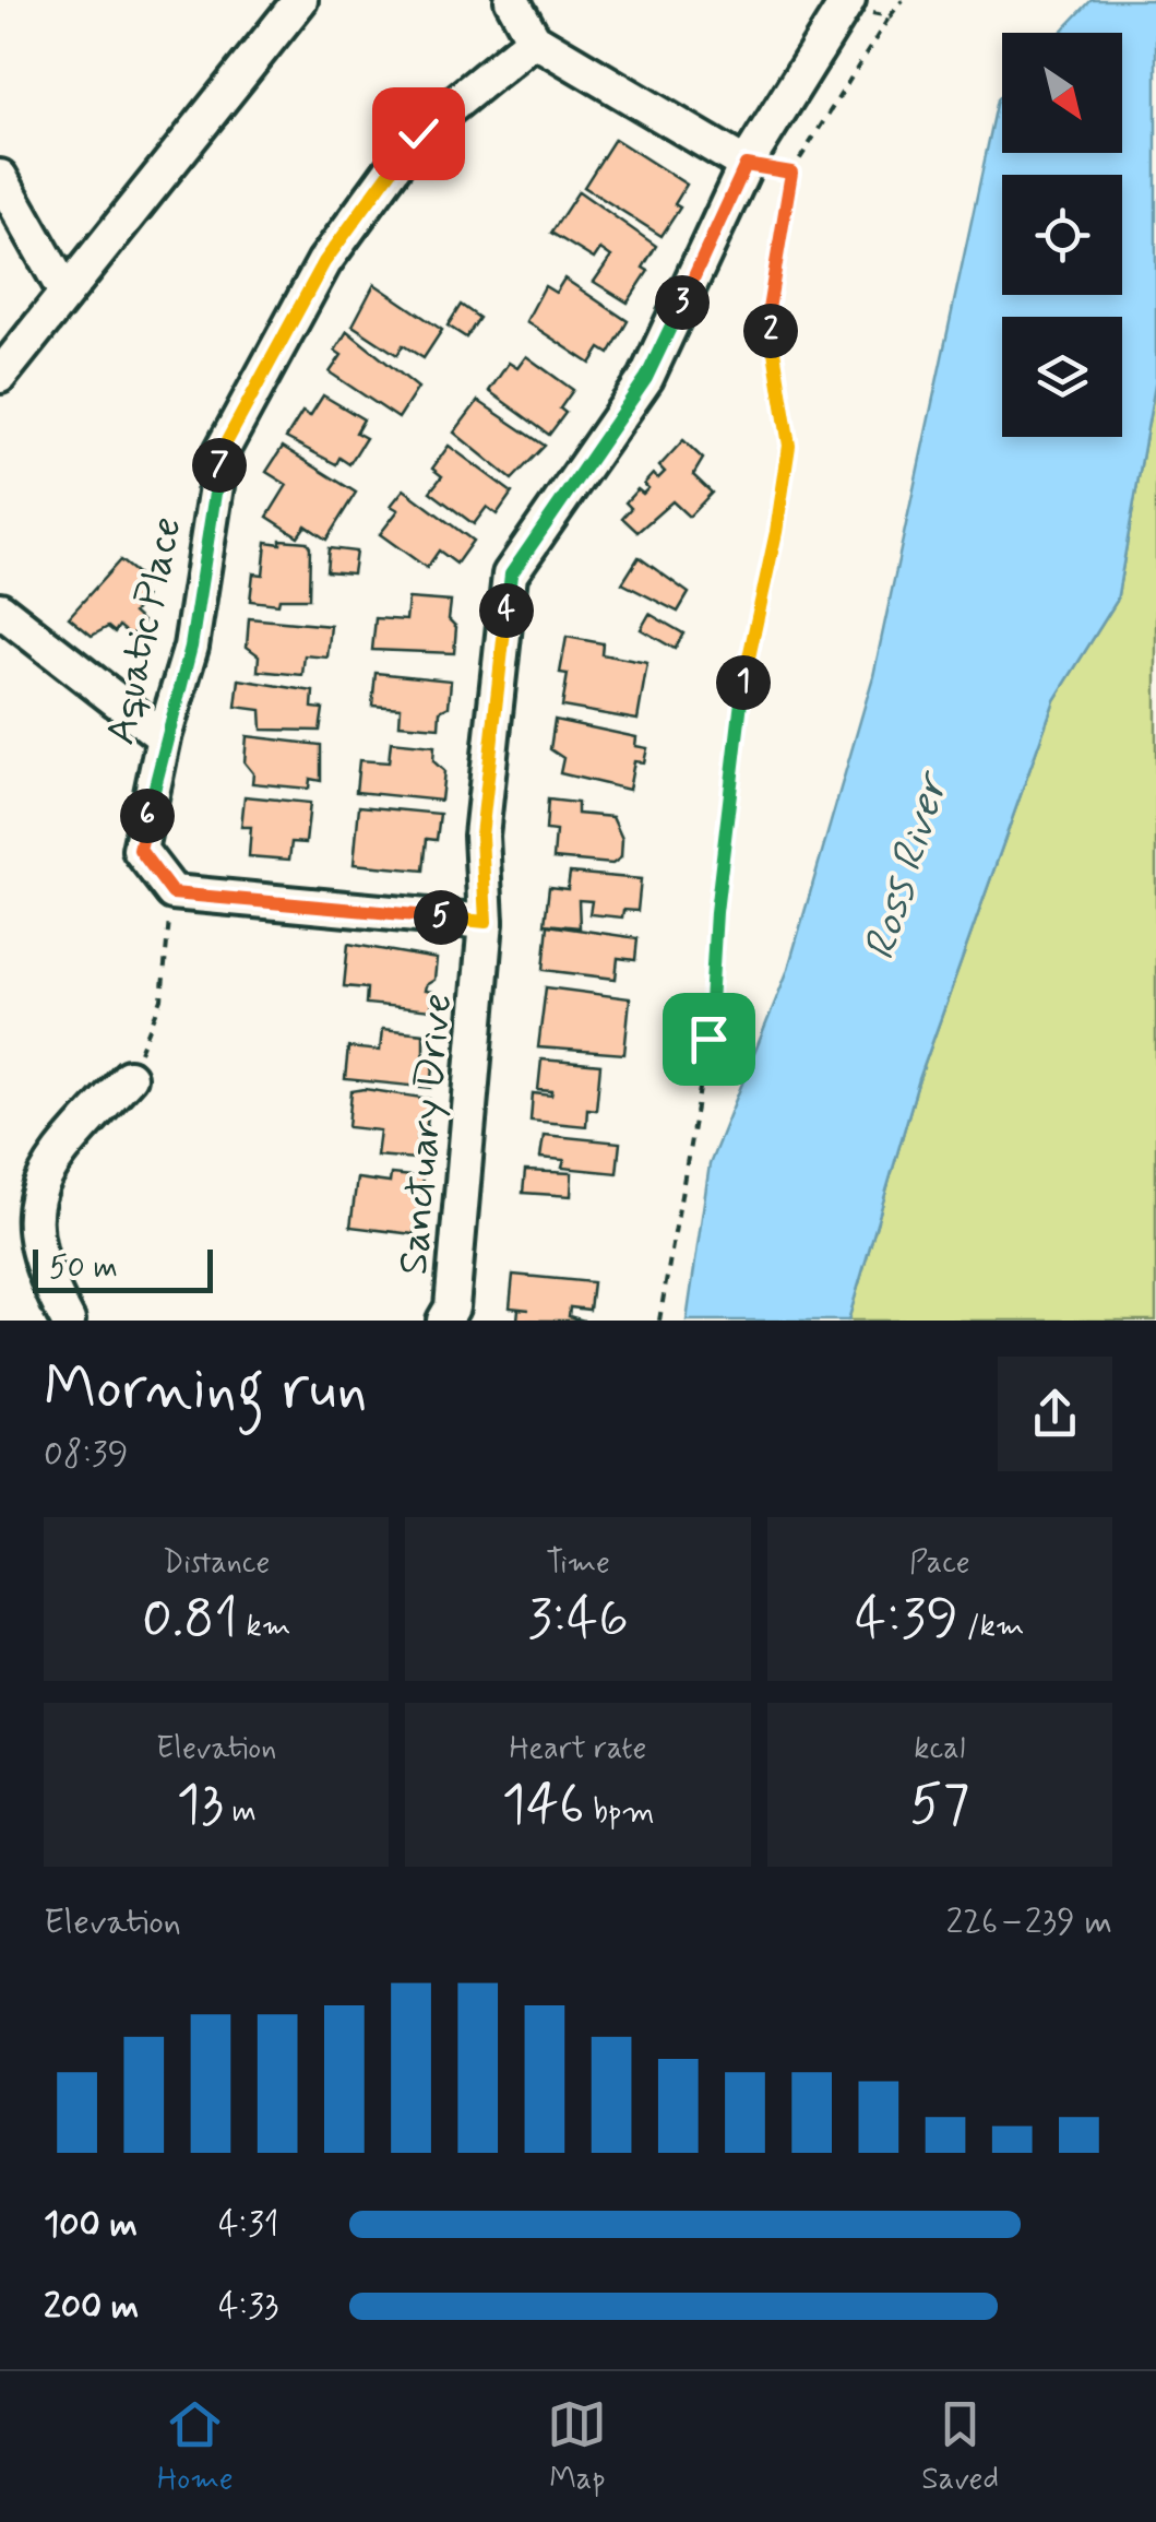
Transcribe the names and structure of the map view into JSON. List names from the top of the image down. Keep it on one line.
{"streets":{"street":["Aquatic Place","Sanctuary Drive"]},"water":["Ross River"],"scale_bar":"50 m","north":"bottom right","page":{"pins":["3","2","7","4","1","6","5"],"scale":"50 m","heading":["Morning run","08:39"],"stats":[["Distance","0.81 km"],["Time","3:46"],["Pace","4:39 /km"],["Elevation","13 m"],["Heart rate","146 bpm"],["kcal","57"]],"chart":["Elevation","226–239 m"],"list":[{"name":"100 m","note":"4:31"},{"name":"200 m","note":"4:33"}],"tabs":["Home","Map","Saved"]}}
